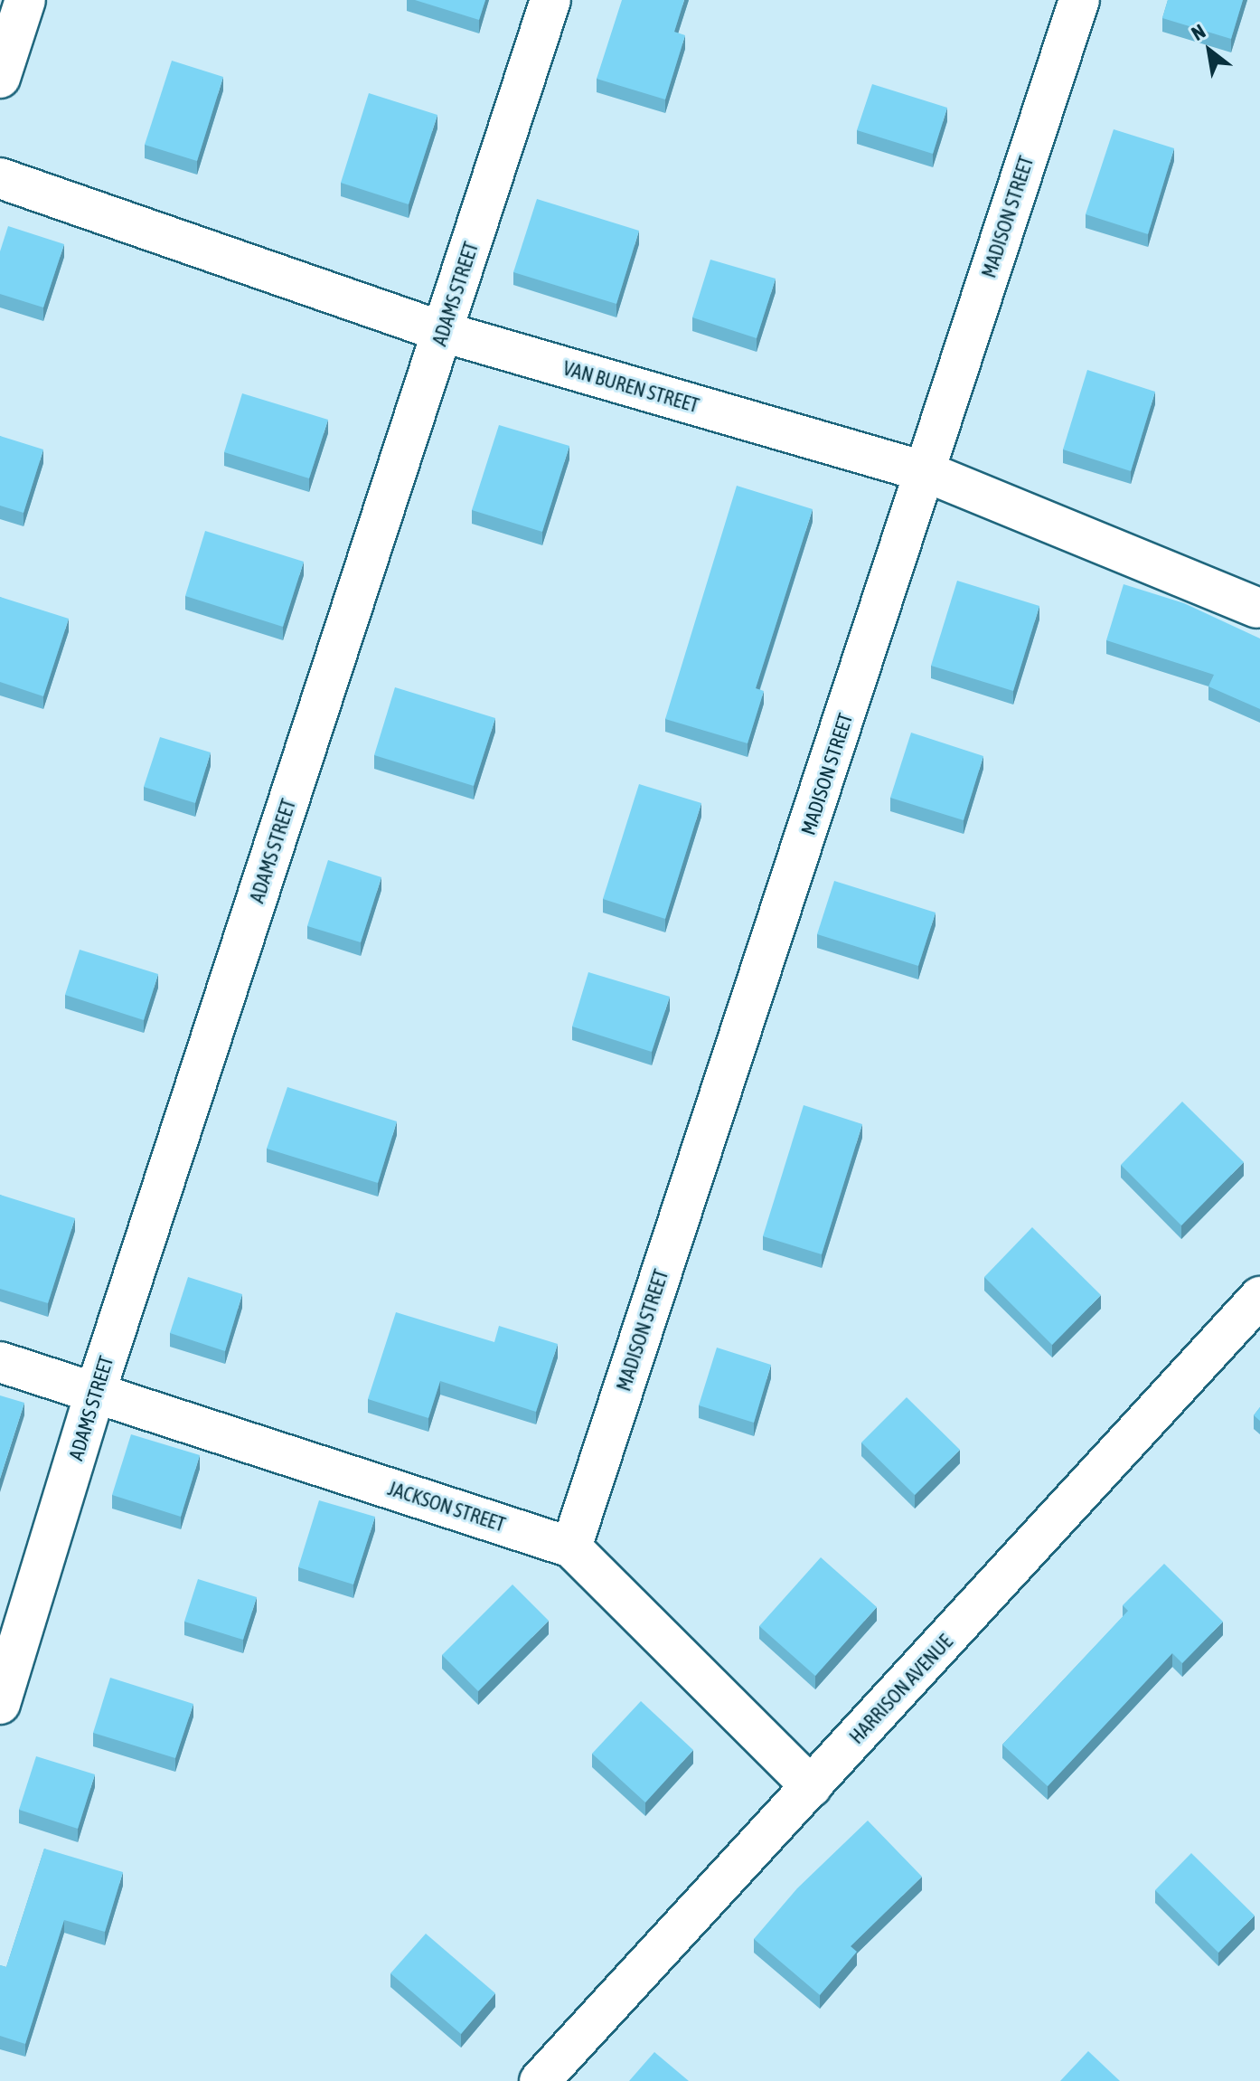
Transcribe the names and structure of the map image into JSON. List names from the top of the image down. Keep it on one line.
{"streets":{"street":["MADISON STREET","ADAMS STREET","VAN BUREN STREET","JACKSON STREET","HARRISON AVENUE"]},"crossings":[["MADISON STREET","VAN BUREN STREET"],["MADISON STREET","JACKSON STREET"],["ADAMS STREET","VAN BUREN STREET"],["ADAMS STREET","JACKSON STREET"],["JACKSON STREET","HARRISON AVENUE"]],"north":"top left"}
